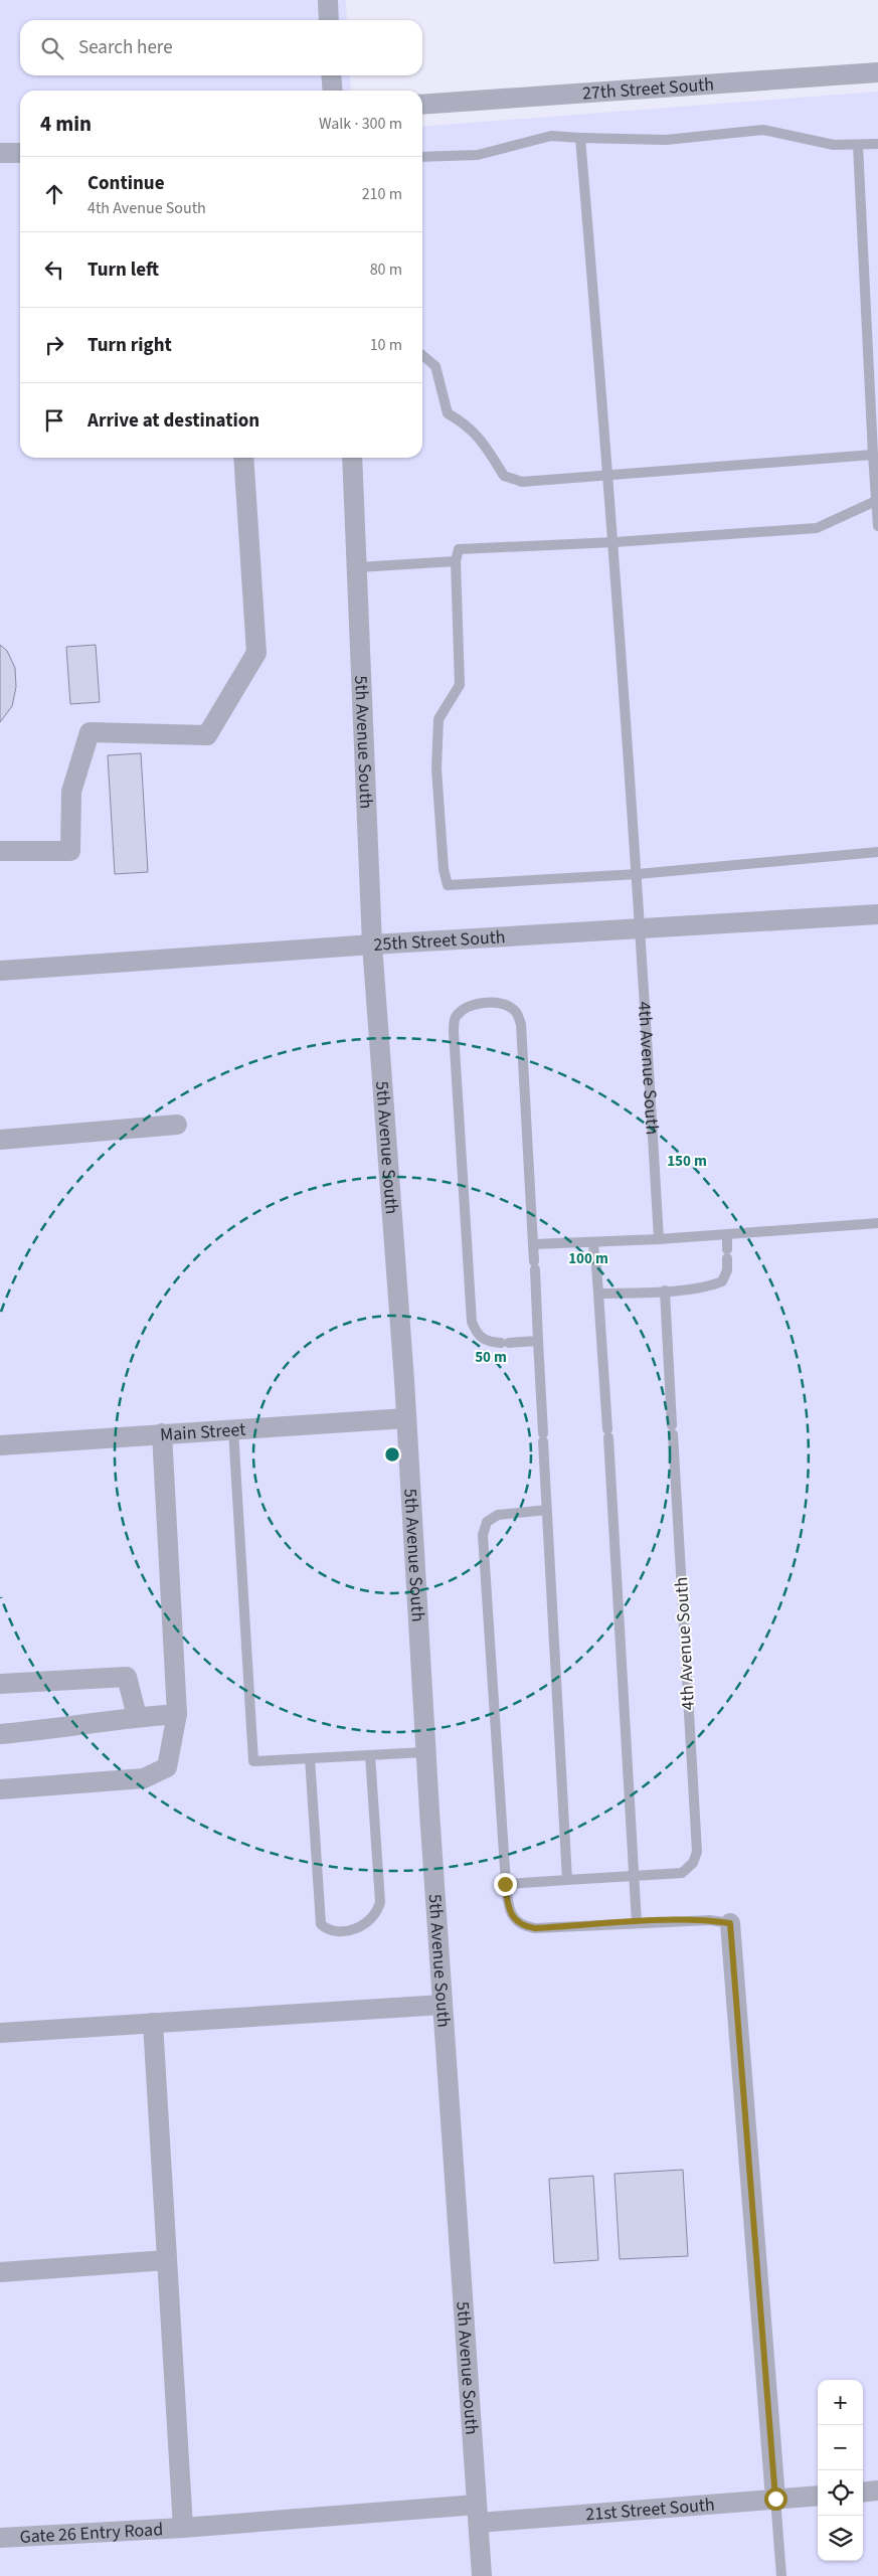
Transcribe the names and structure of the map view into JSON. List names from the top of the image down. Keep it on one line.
{"streets":{"street":["27th Street South","5th Avenue South","25th Street South","Main Street","21st Street South","Gate 26 Entry Road"],"lane":["4th Avenue South"]},"crossings":[["5th Avenue South","25th Street South"],["5th Avenue South","Main Street"],["5th Avenue South","21st Street South"],["25th Street South","4th Avenue South"],["21st Street South","Gate 26 Entry Road"]],"page":{"search":"Search here","heading":["4 min","Walk · 300 m"],"list":[["Continue","4th Avenue South","210 m"],["Turn left","80 m"],["Turn right","10 m"],"Arrive at destination"],"map_buttons":["+","−"]},"rings":["150 m","100 m","50 m"]}
